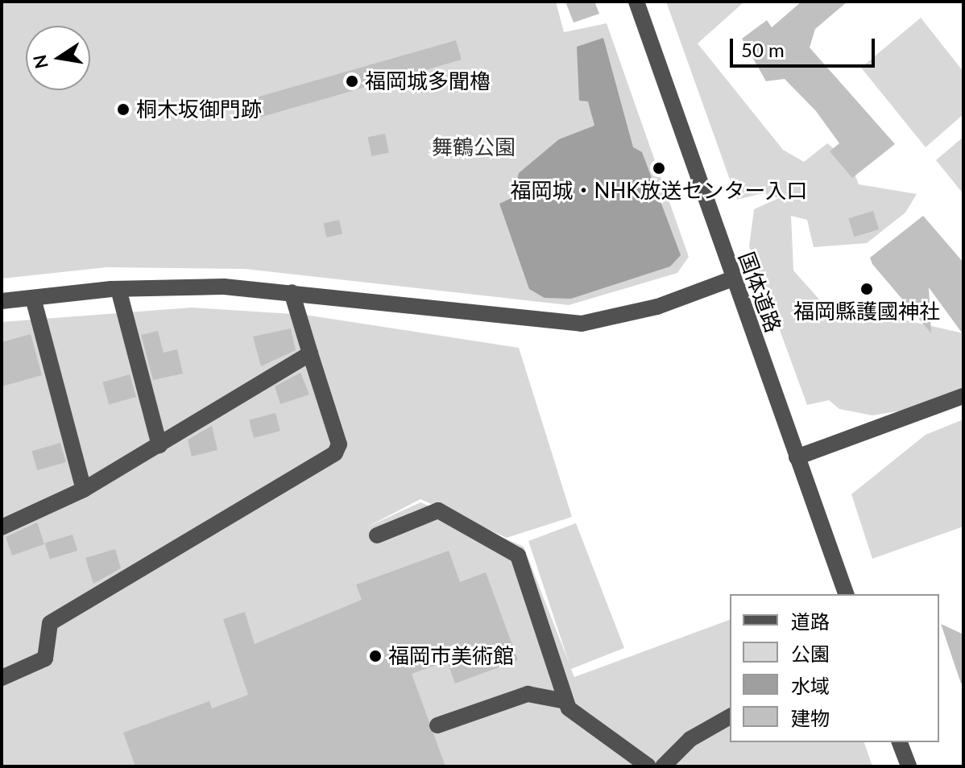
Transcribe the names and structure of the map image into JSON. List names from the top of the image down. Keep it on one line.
{"streets":{"street":["国体道路"]},"parks":["舞鶴公園"],"places":["福岡城多聞櫓","桐木坂御門跡","福岡城・NHK放送センター入口","福岡縣護國神社","福岡市美術館"],"legend":["道路","公園","水域","建物"],"scale_bar":"50 m","north":"left"}
